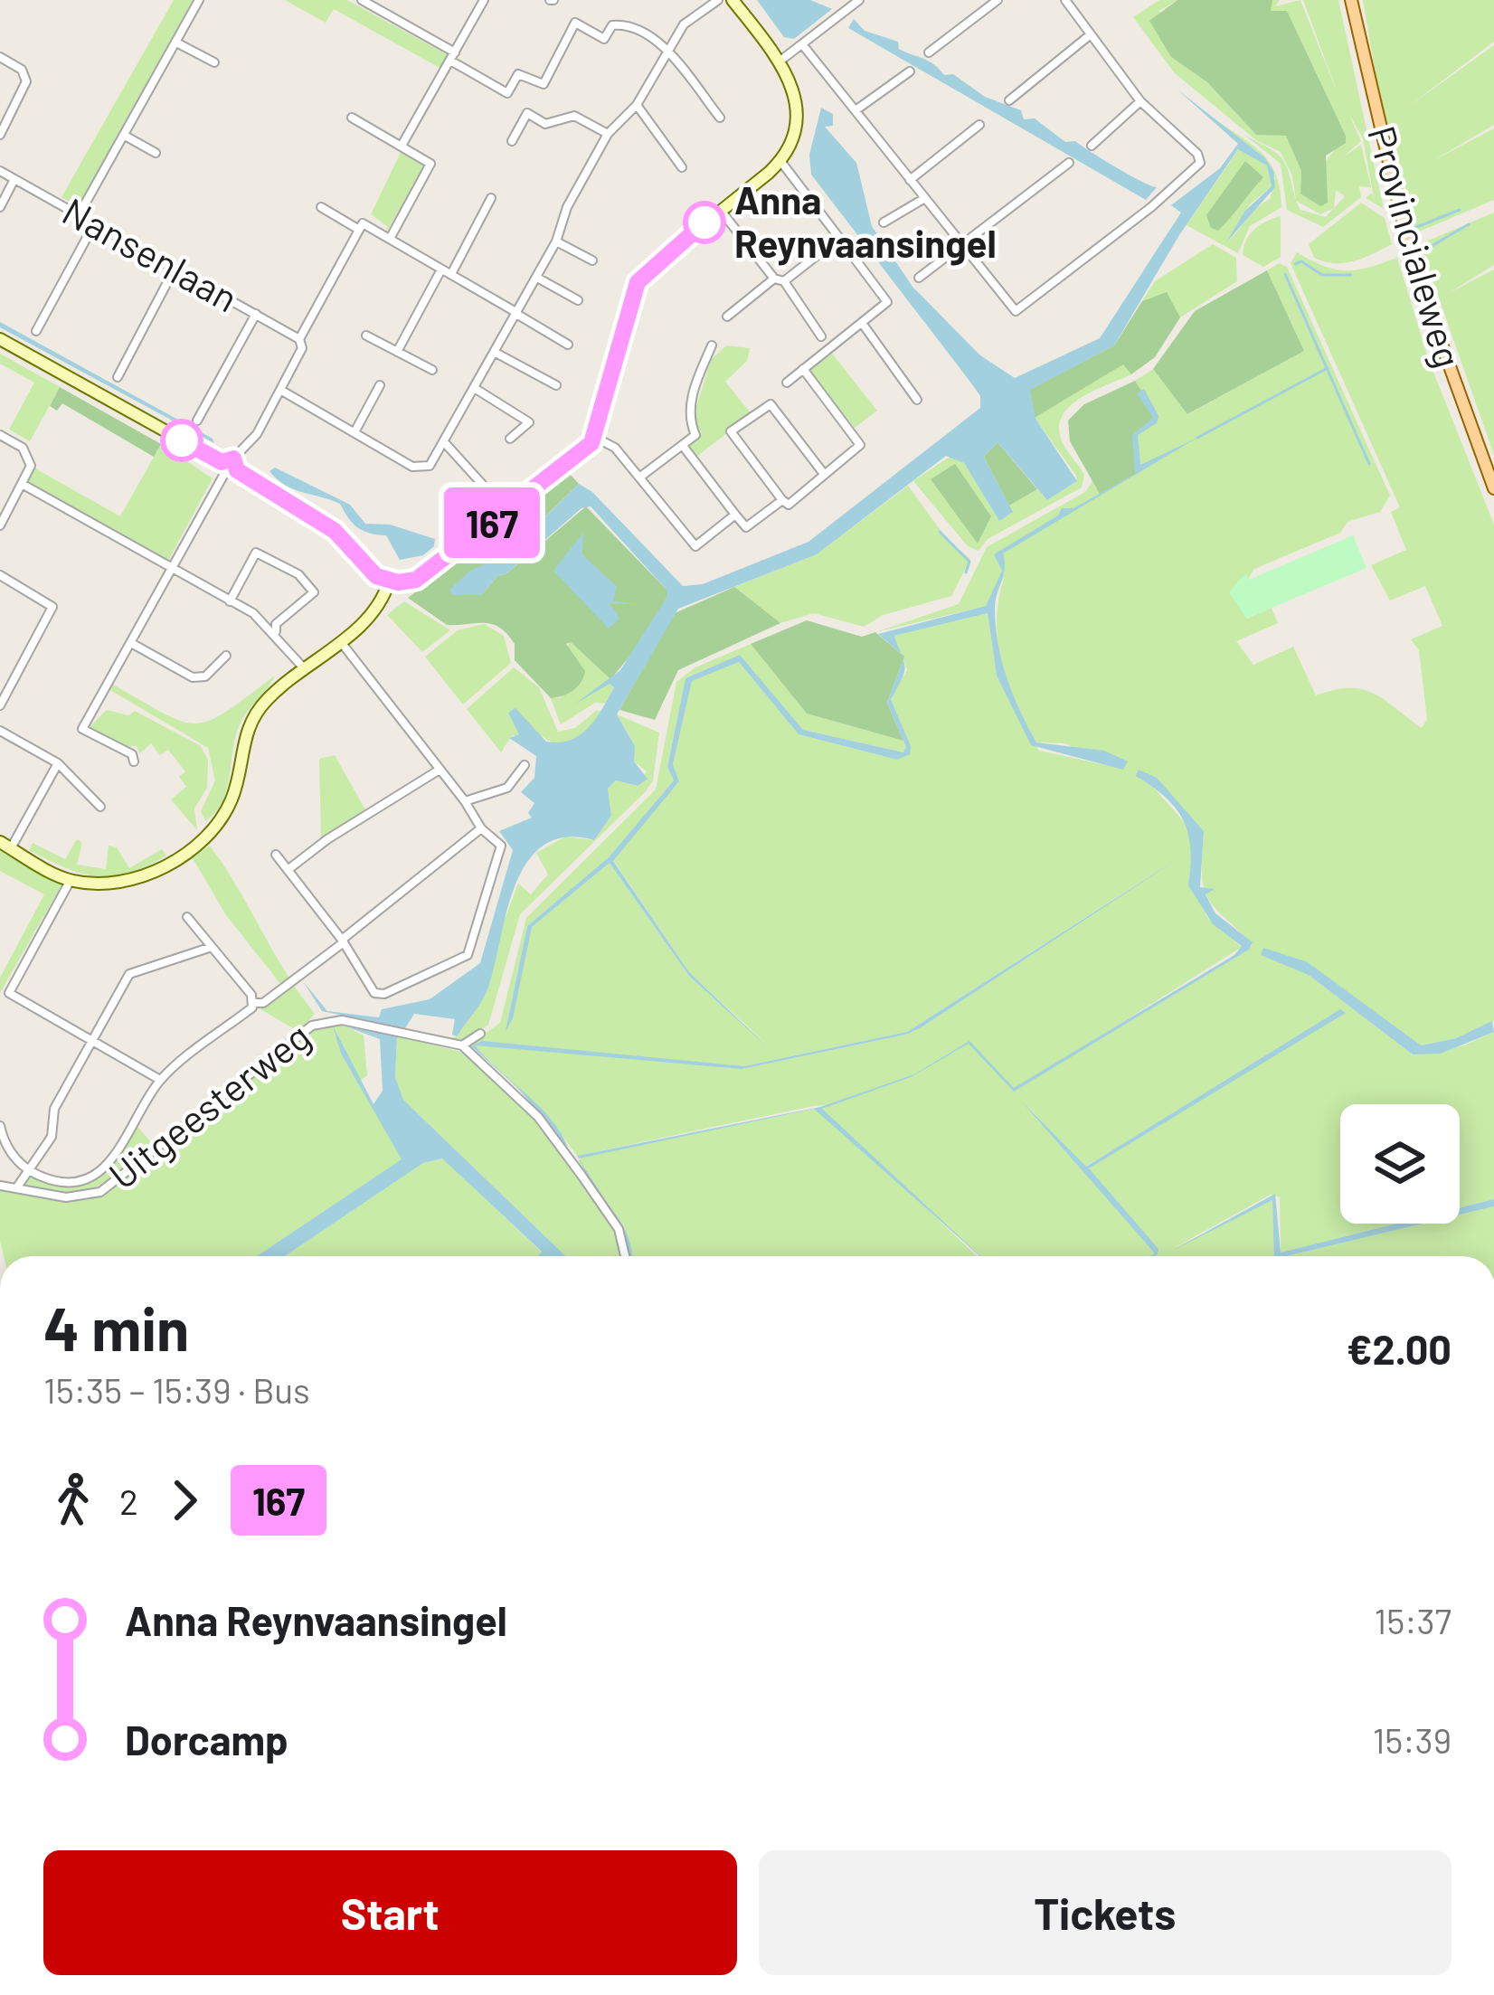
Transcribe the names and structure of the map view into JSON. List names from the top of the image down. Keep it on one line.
{"streets":{"main road":["Provincialeweg"],"street":["Nansenlaan","Uitgeesterweg"]},"places":["Anna Reynvaansingel"],"lines":["bus line 167"],"page":{"on_map":"167","heading":["4 min","15:35 – 15:39 · Bus","€2.00"],"legs":["2","167"],"list":[{"name":"Anna Reynvaansingel","value":"15:37"},{"name":"Dorcamp","value":"15:39"}],"buttons":["Start","Tickets"]}}
